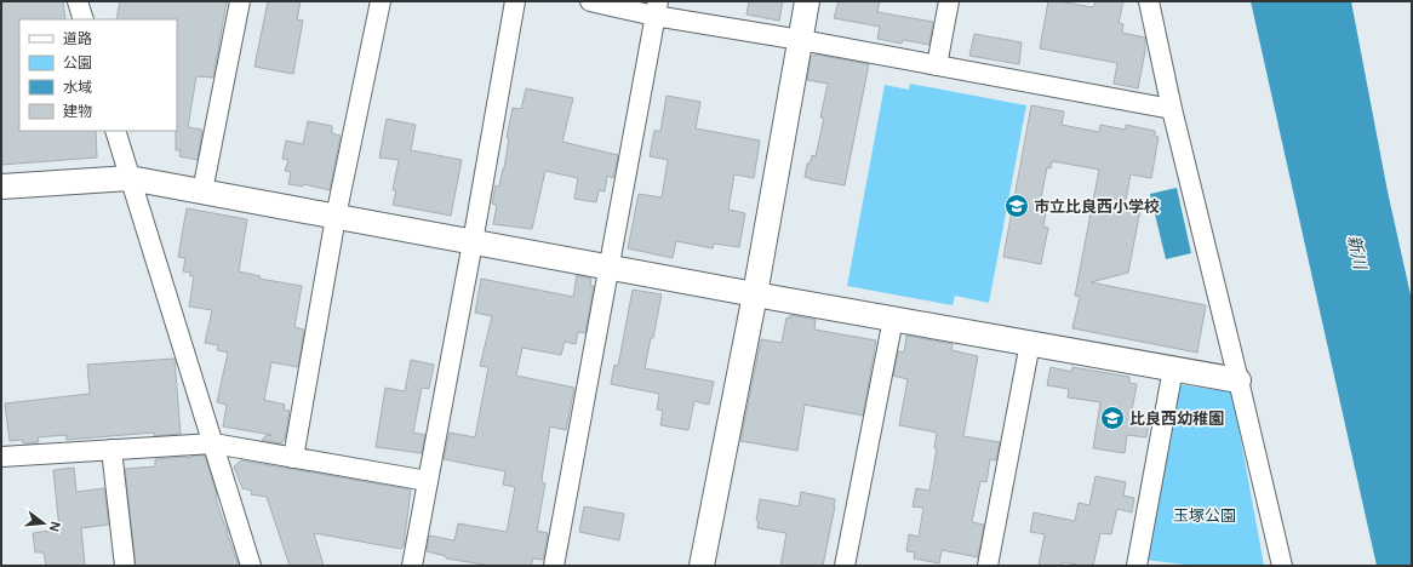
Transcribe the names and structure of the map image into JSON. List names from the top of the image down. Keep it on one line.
{"water":["新川"],"parks":["玉塚公園"],"places":{"school or university":["市立比良西小学校","比良西幼稚園"]},"legend":["道路","公園","水域","建物"],"north":"right"}
